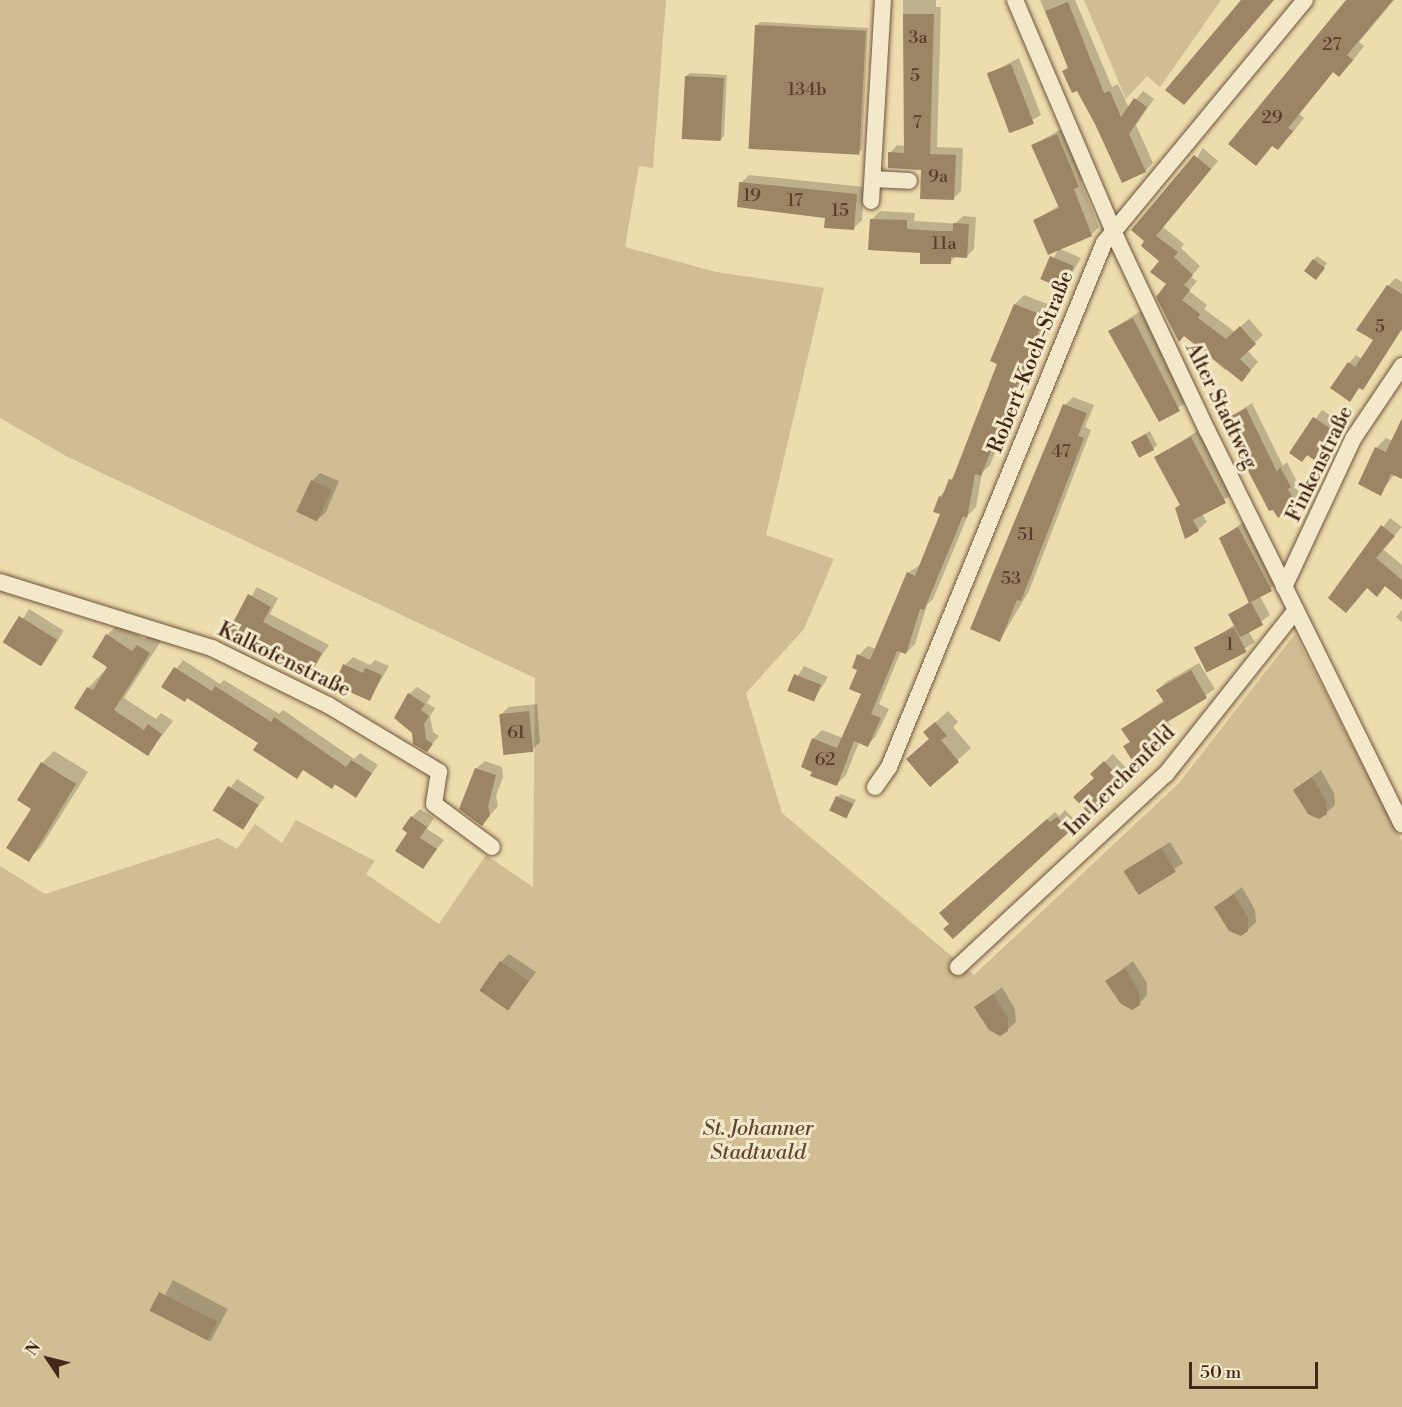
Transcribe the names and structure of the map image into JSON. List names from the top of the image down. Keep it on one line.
{"streets":{"street":["Robert-Koch-Straße","Alter Stadtweg","Finkenstraße","Kalkofenstraße","Im Lerchenfeld"]},"crossings":[["Robert-Koch-Straße","Alter Stadtweg"],["Alter Stadtweg","Finkenstraße"],["Alter Stadtweg","Im Lerchenfeld"]],"parks":["St. Johanner Stadtwald"],"house_numbers":["3a","27","5","134b","29","7","9a","19","17","15","11a","5","47","51","53","1","61","62"],"scale_bar":"50 m","north":"top left"}
